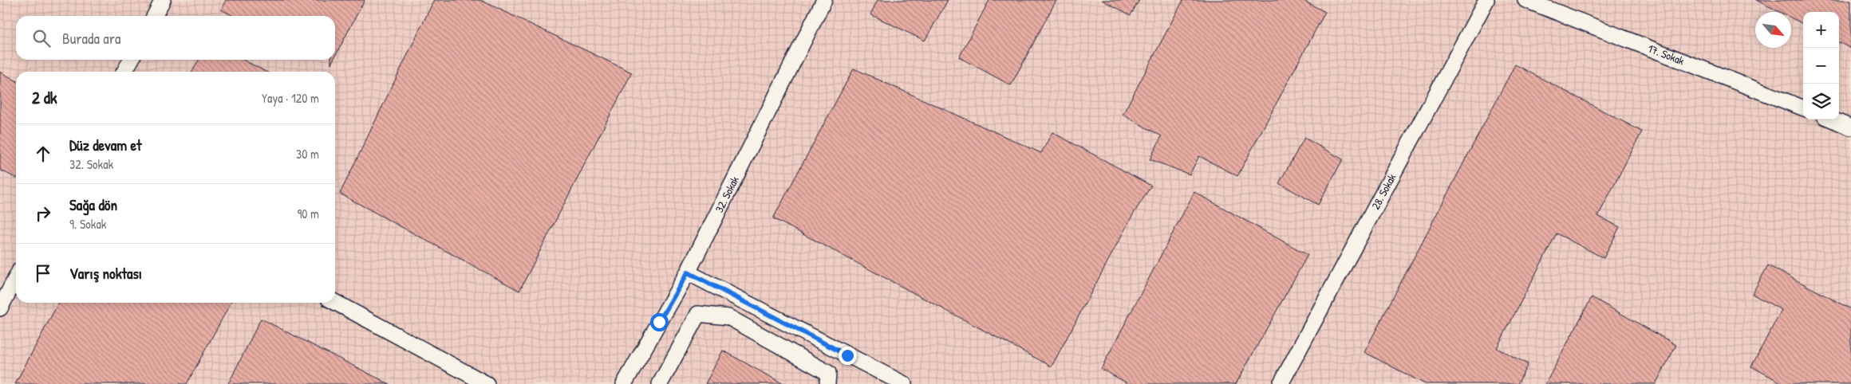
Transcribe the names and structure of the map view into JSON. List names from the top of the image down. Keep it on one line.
{"streets":{"street":["17. Sokak","28. Sokak","32. Sokak"]},"north":"bottom right","page":{"map_buttons":["+","−"],"search":"Burada ara","heading":["2 dk","Yaya · 120 m"],"list":[["Düz devam et","32. Sokak","30 m"],["Sağa dön","9. Sokak","90 m"],"Varış noktası"]}}
